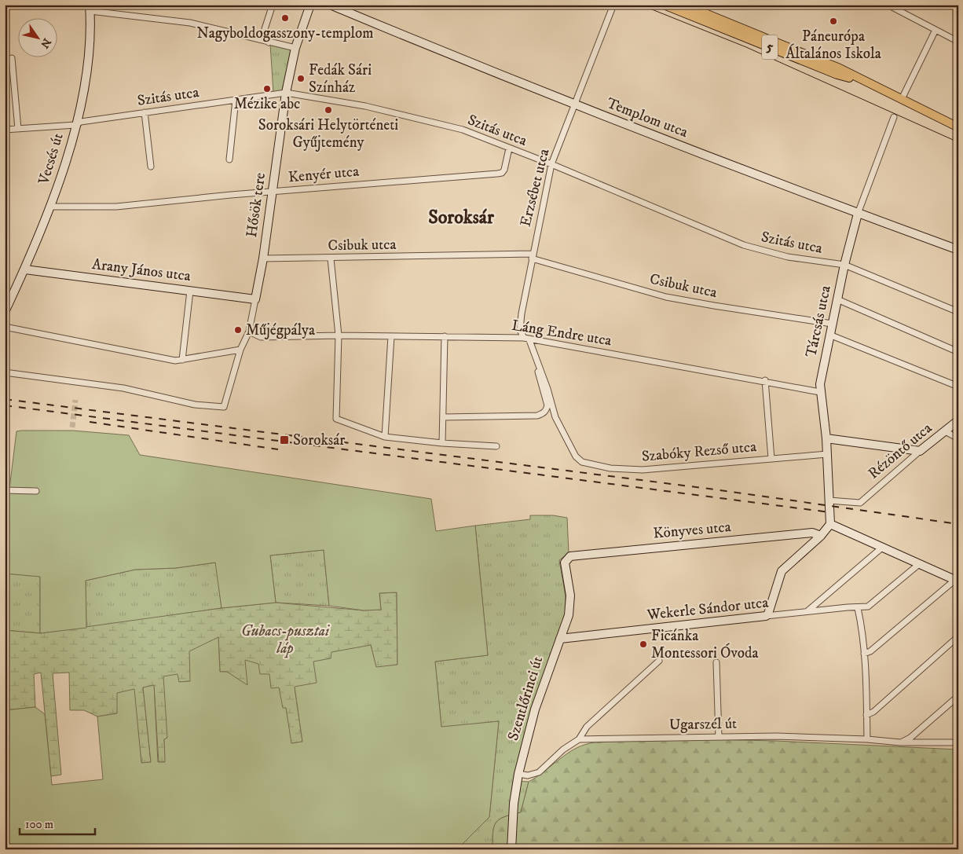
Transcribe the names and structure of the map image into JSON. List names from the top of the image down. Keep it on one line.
{"streets":{"main road":["5"],"street":["Szitás utca","Templom utca","Vecsés út","Kenyér utca","Erzsébet utca","Hősök tere","Csibuk utca","Arany János utca","Tárcsás utca","Láng Endre utca","Rézöntő utca","Szabóky Rezső utca","Könyves utca","Wekerle Sándor utca","Szentlőrinci út","Ugarszél út"]},"crossings":[["Szitás utca","Vecsés út"],["Szitás utca","Kenyér utca"],["Szitás utca","Erzsébet utca"],["Szitás utca","Hősök tere"],["Szitás utca","Tárcsás utca"],["Templom utca","Erzsébet utca"],["Templom utca","Tárcsás utca"],["Vecsés út","Kenyér utca"],["Vecsés út","Arany János utca"],["Kenyér utca","Hősök tere"],["Erzsébet utca","Csibuk utca"],["Erzsébet utca","Láng Endre utca"],["Erzsébet utca","Szabóky Rezső utca"],["Hősök tere","Csibuk utca"],["Hősök tere","Arany János utca"],["Hősök tere","Láng Endre utca"],["Csibuk utca","Tárcsás utca"],["Tárcsás utca","Láng Endre utca"],["Tárcsás utca","Rézöntő utca"],["Tárcsás utca","Szabóky Rezső utca"],["Könyves utca","Szentlőrinci út"],["Wekerle Sándor utca","Szentlőrinci út"]],"districts":["Soroksár"],"parks":["Gubacs-pusztai láp"],"places":{"other":["Nagyboldogasszony-templom","Páneurópa Általános Iskola","Fedák Sári Színház","Mézike abc","Soroksári Helytörténeti Gyűjtemény","Műjégpálya","Ficánka Montessori Óvoda"],"transit":["Soroksár"]},"scale_bar":"100 m","north":"bottom right"}
